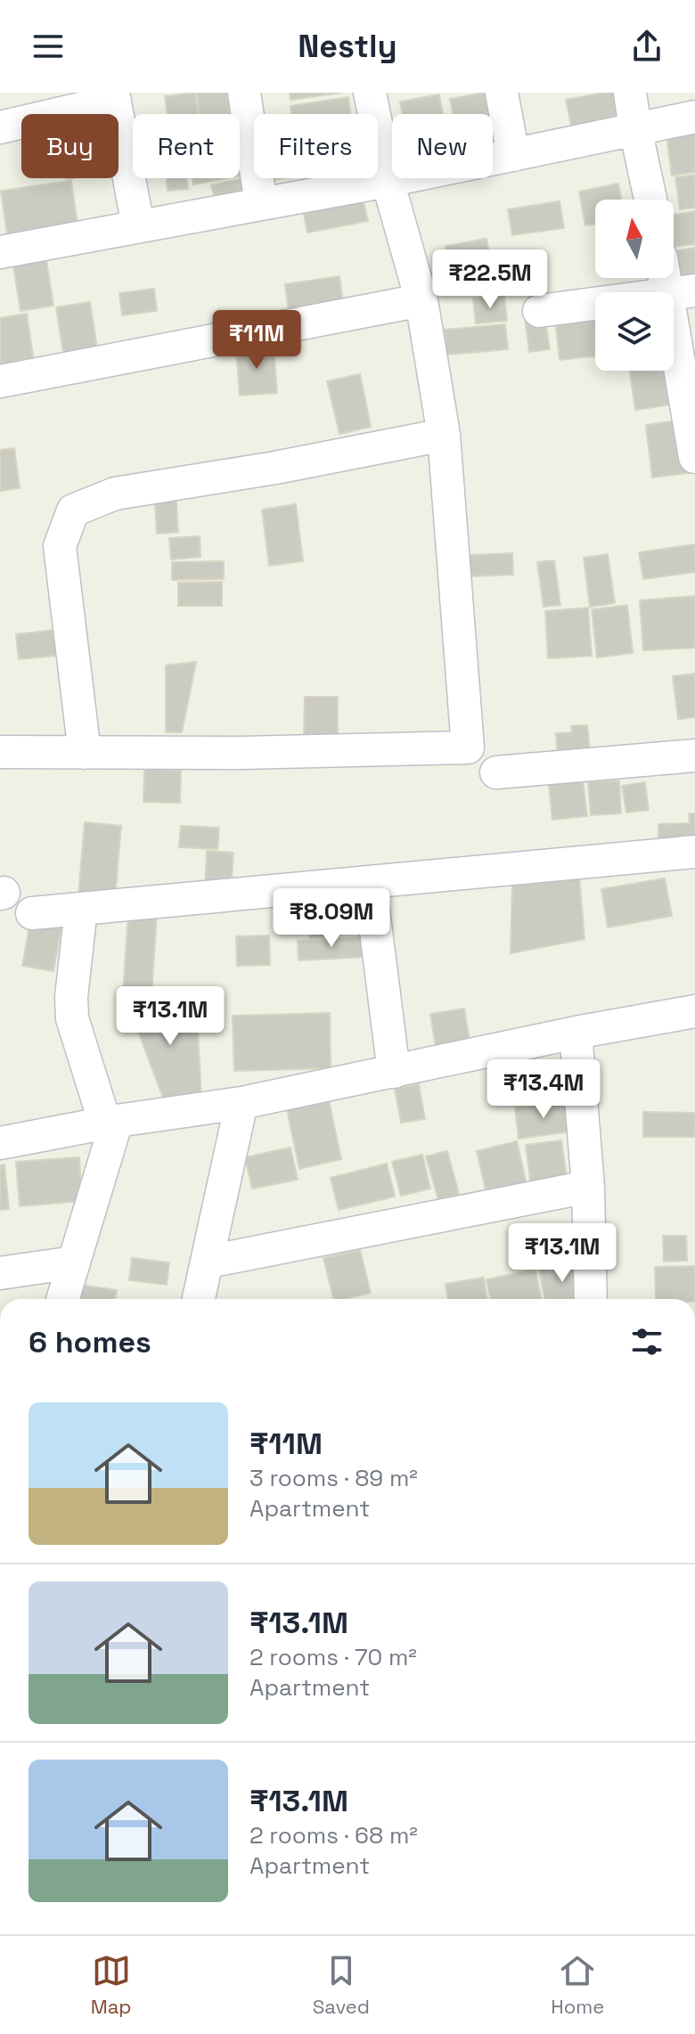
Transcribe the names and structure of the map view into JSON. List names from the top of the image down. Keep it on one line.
{"north":"top","page":{"header":"Nestly","chip":["Buy","Rent","Filters","New"],"price":["₹22.5M","₹11M","₹8.09M","₹13.1M","₹13.4M","₹13.1M"],"heading":"6 homes","list":[{"name":"₹11M","note":"3 rooms · 89 m² · Apartment"},{"name":"₹13.1M","note":"2 rooms · 70 m² · Apartment"},{"name":"₹13.1M","note":"2 rooms · 68 m² · Apartment"}],"tabs":["Map","Saved","Home"]}}
